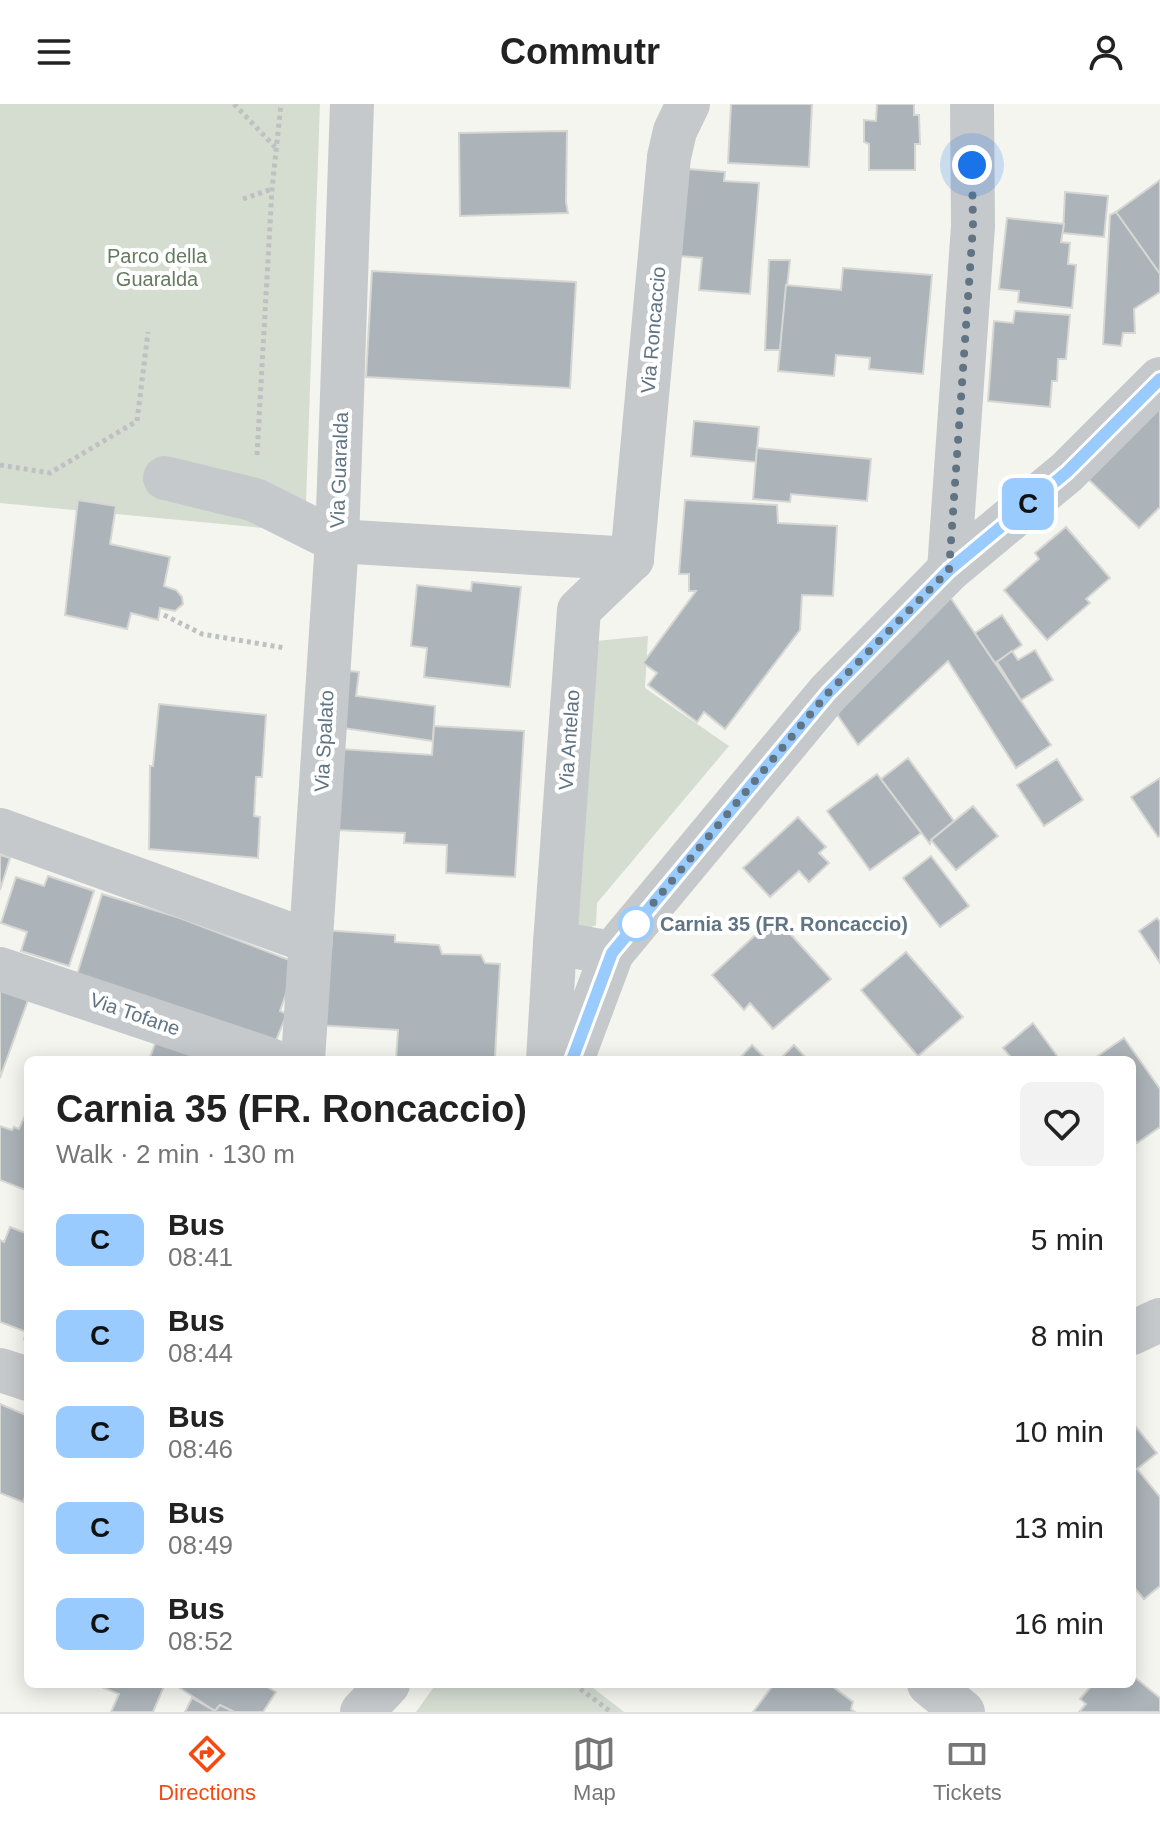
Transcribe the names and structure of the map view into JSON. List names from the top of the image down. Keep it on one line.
{"streets":{"street":["Via Roncaccio","Via Guaralda","Via Antelao","Via Spalato","Via Tofane"]},"crossings":[["Via Roncaccio","Via Guaralda"],["Via Roncaccio","Via Antelao"],["Via Guaralda","Via Antelao"],["Via Guaralda","Via Spalato"]],"parks":["Parco della Guaralda"],"places":["Carnia 35 (FR. Roncaccio)"],"lines":["bus line C"],"page":{"header":"Commutr","on_map":"C","heading":["Carnia 35 (FR. Roncaccio)","Walk · 2 min · 130 m"],"list":[{"mark":"C","name":"Bus","note":"08:41","value":"5 min"},{"mark":"C","name":"Bus","note":"08:44","value":"8 min"},{"mark":"C","name":"Bus","note":"08:46","value":"10 min"},{"mark":"C","name":"Bus","note":"08:49","value":"13 min"},{"mark":"C","name":"Bus","note":"08:52","value":"16 min"}],"tabs":["Directions","Map","Tickets"]}}
